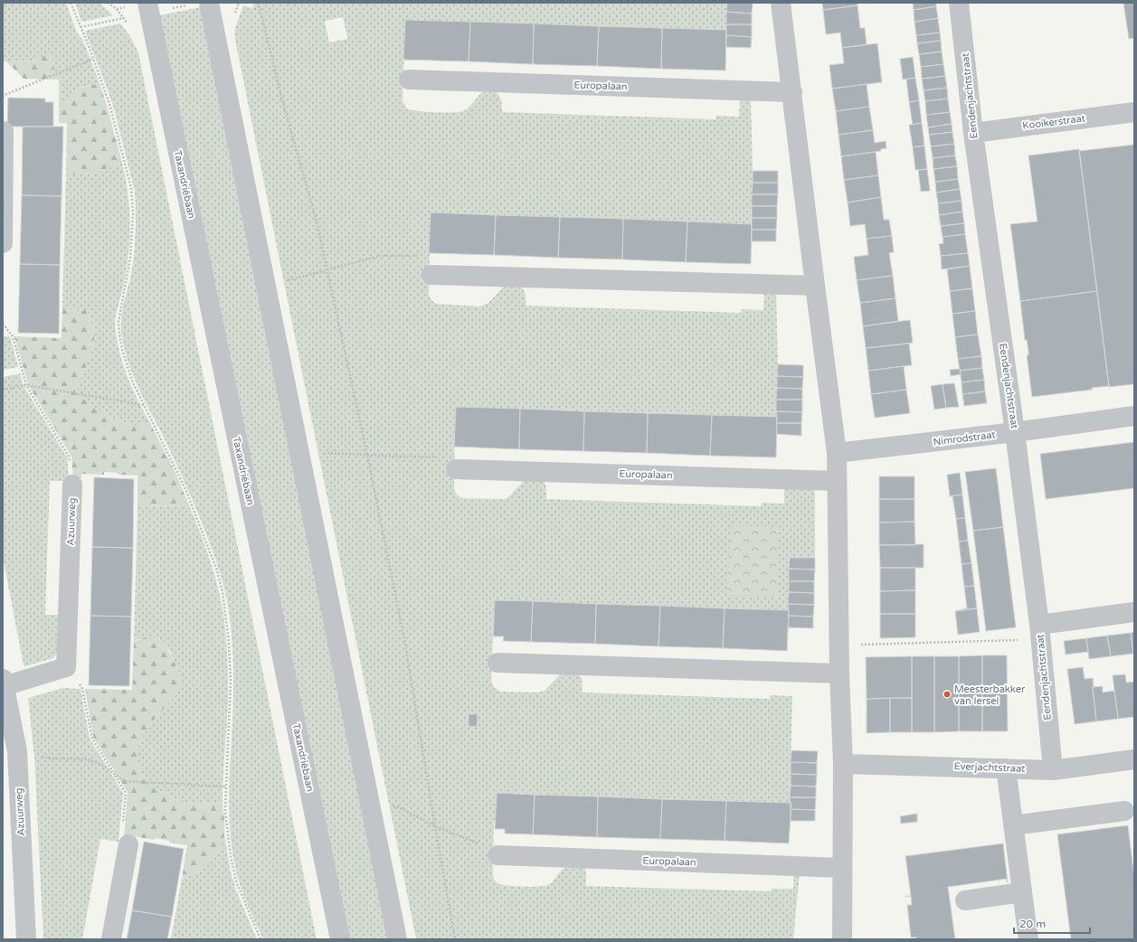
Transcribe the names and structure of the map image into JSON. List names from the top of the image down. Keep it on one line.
{"streets":{"street":["Europalaan","Eendenjachtstraat","Kooikerstraat","Taxandriëbaan","Nimrodstraat","Azuurweg","Everjachtstraat"]},"crossings":[["Eendenjachtstraat","Kooikerstraat"],["Eendenjachtstraat","Nimrodstraat"],["Eendenjachtstraat","Everjachtstraat"]],"places":["Meesterbakker van Iersel"],"scale_bar":"20 m"}
